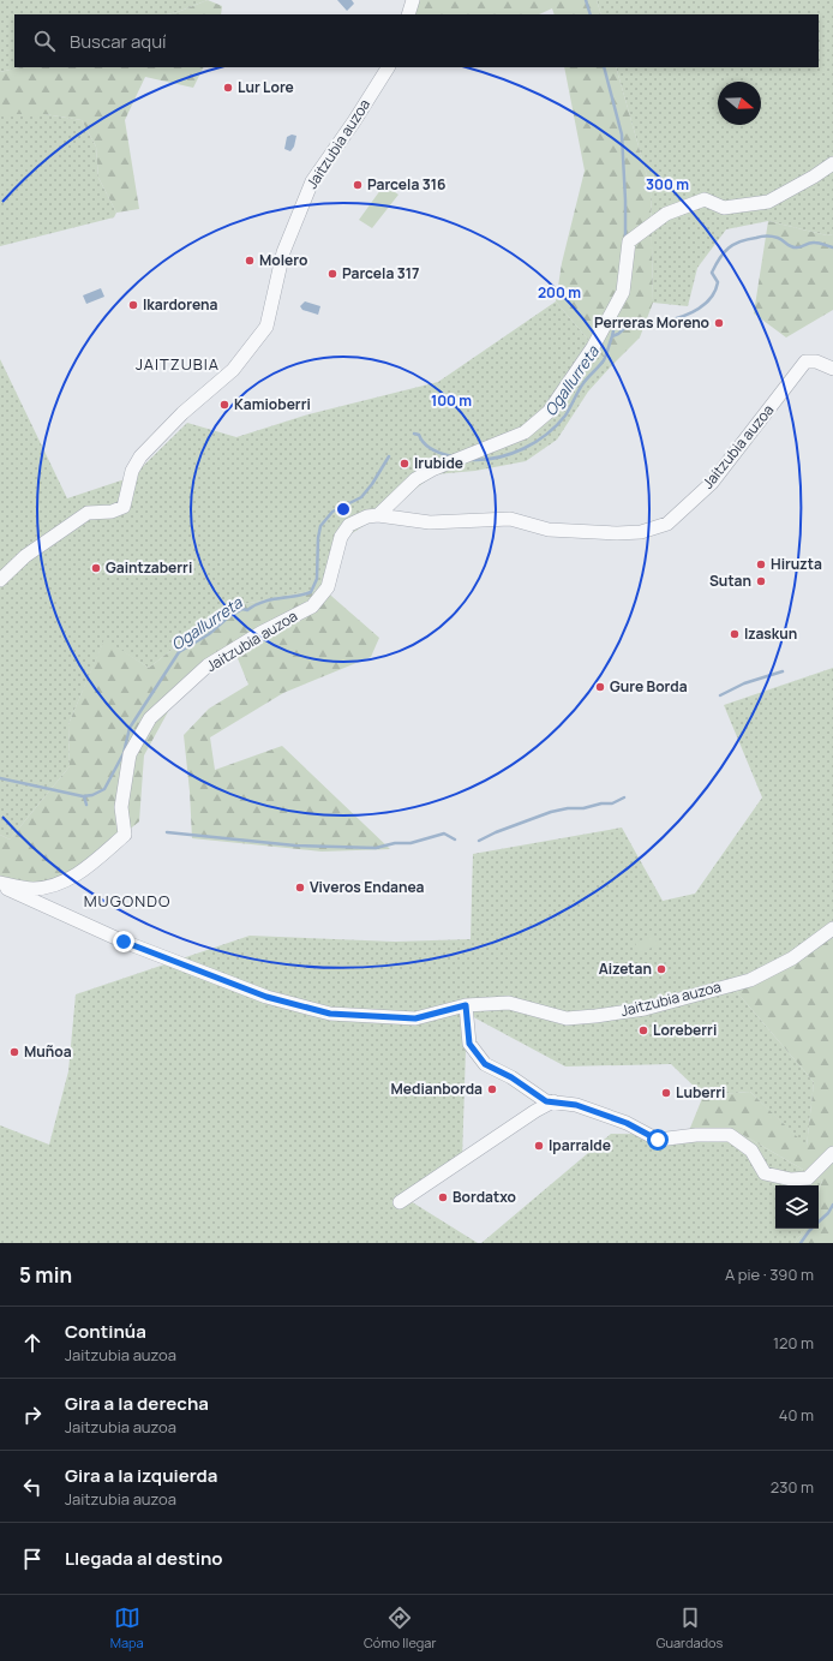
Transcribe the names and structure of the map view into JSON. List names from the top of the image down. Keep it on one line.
{"streets":{"street":["Jaitzubia auzoa"]},"districts":["JAITZUBIA","MUGONDO"],"water":["Ogallurreta"],"places":["Lur Lore","Parcela 316","Molero","Parcela 317","Ikardorena","Perreras Moreno","Kamioberri","Irubide","Hiruzta","Gaintzaberri","Sutan","Izaskun","Gure Borda","Viveros Endanea","Aizetan","Loreberri","Muñoa","Medianborda","Luberri","Iparralde","Bordatxo"],"north":"right","page":{"search":"Buscar aquí","heading":["5 min","A pie · 390 m"],"list":[["Continúa","Jaitzubia auzoa","120 m"],["Gira a la derecha","Jaitzubia auzoa","40 m"],["Gira a la izquierda","Jaitzubia auzoa","230 m"],"Llegada al destino"],"nav":["Mapa","Cómo llegar","Guardados"]},"rings":["300 m","200 m","100 m"]}
